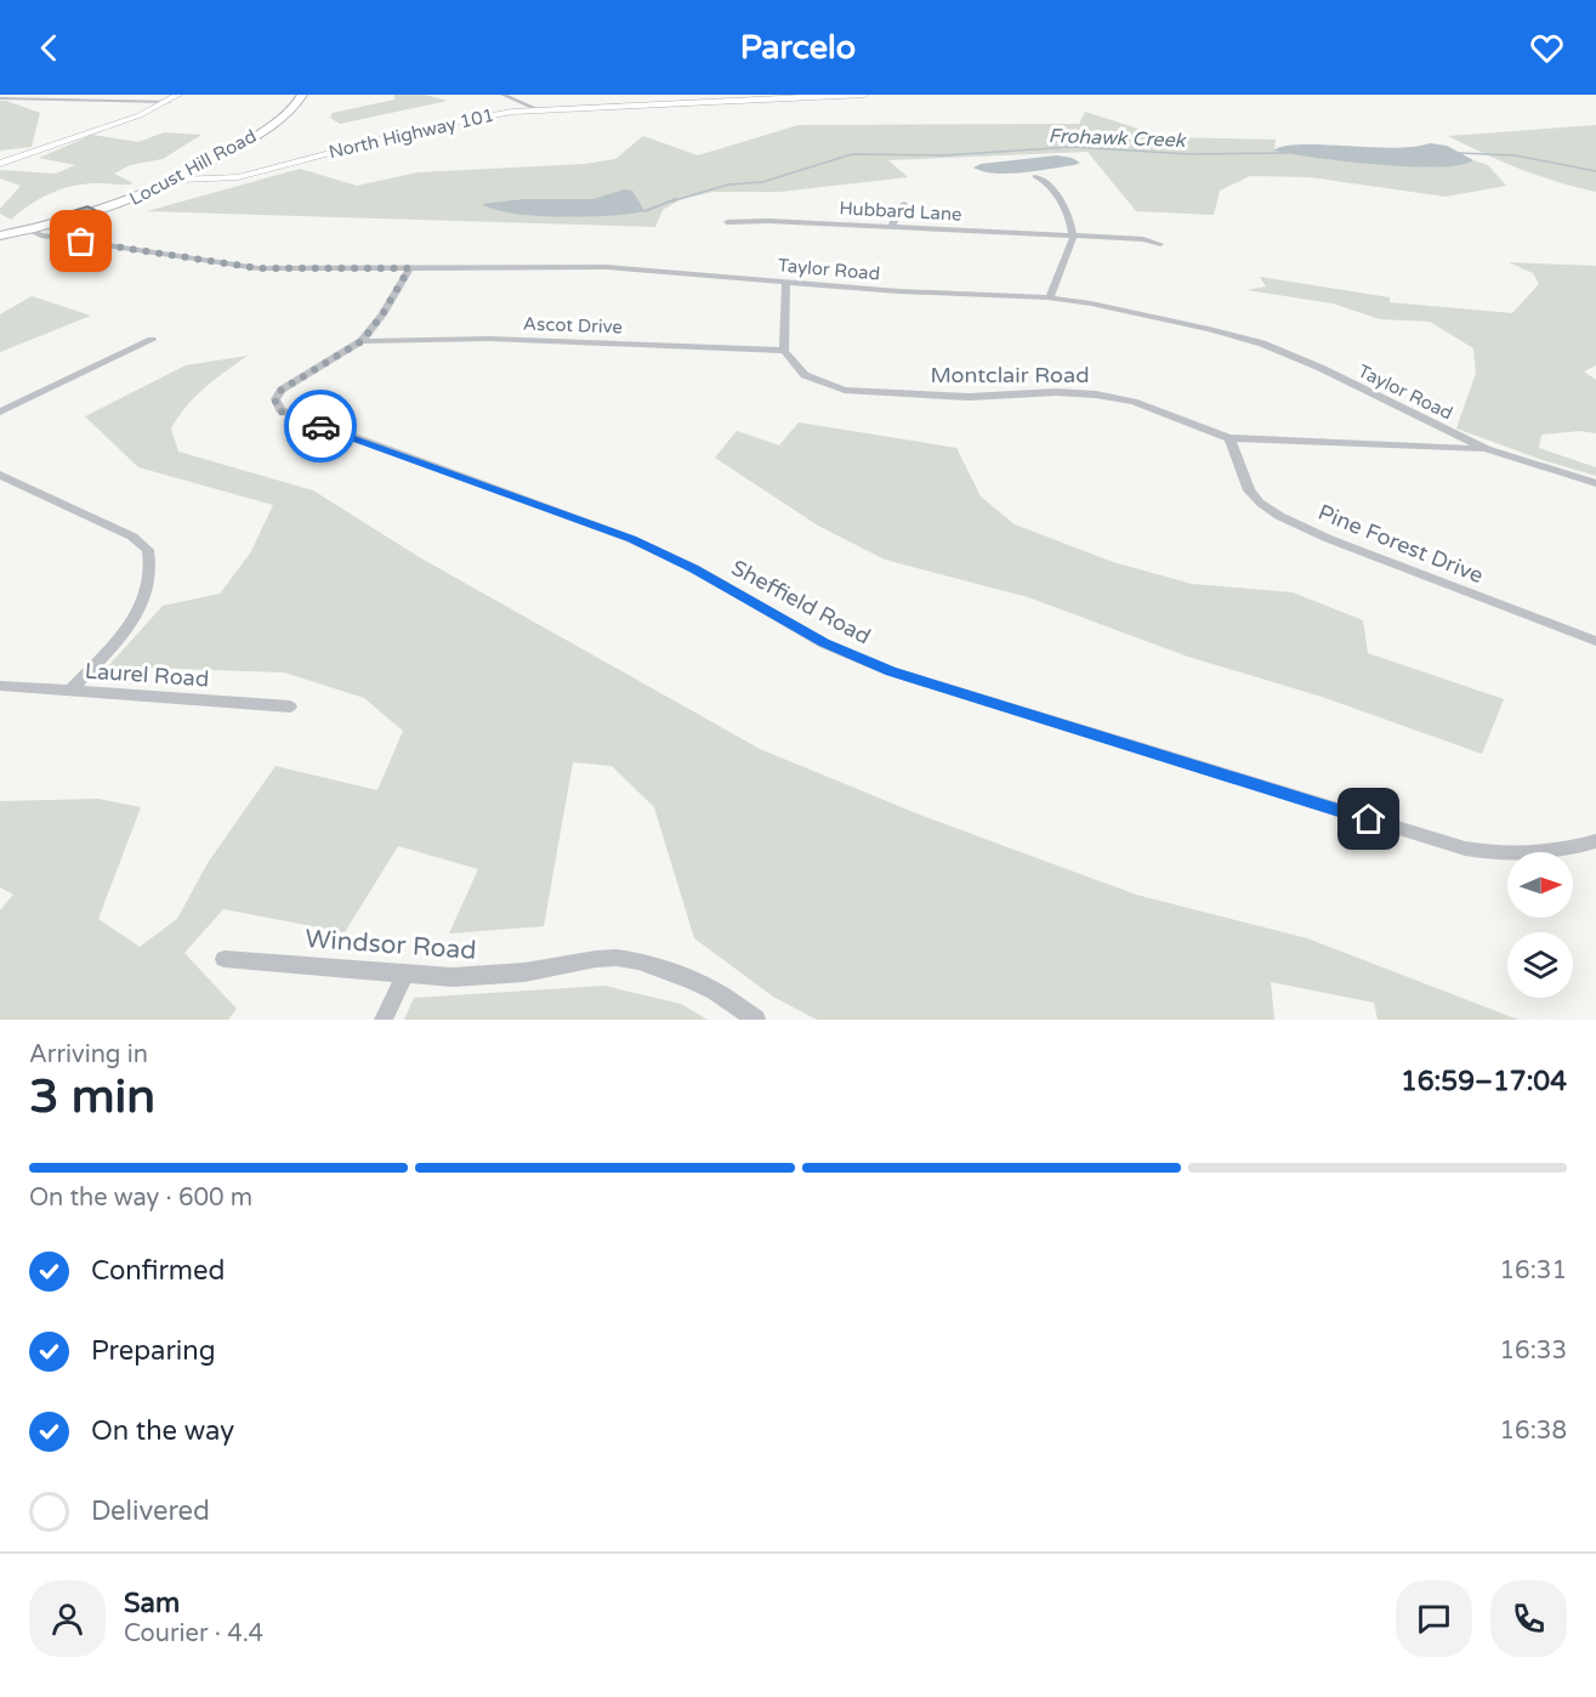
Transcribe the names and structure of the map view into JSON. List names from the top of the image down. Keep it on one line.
{"streets":{"main road":["North Highway 101","Locust Hill Road"],"street":["Hubbard Lane","Taylor Road","Ascot Drive","Montclair Road","Pine Forest Drive","Sheffield Road","Laurel Road","Windsor Road"]},"crossings":[["North Highway 101","Locust Hill Road"],["Locust Hill Road","Taylor Road"],["Taylor Road","Montclair Road"],["Taylor Road","Sheffield Road"],["Ascot Drive","Montclair Road"],["Ascot Drive","Sheffield Road"],["Montclair Road","Pine Forest Drive"]],"water":["Frohawk Creek"],"north":"right","page":{"header":"Parcelo","heading":["3 min","Arriving in","16:59–17:04"],"panel":["Sam","Courier · 4.4"],"bar":"On the way · 600 m","list":[["Confirmed","16:31"],["Preparing","16:33"],["On the way","16:38"],"Delivered"]}}
